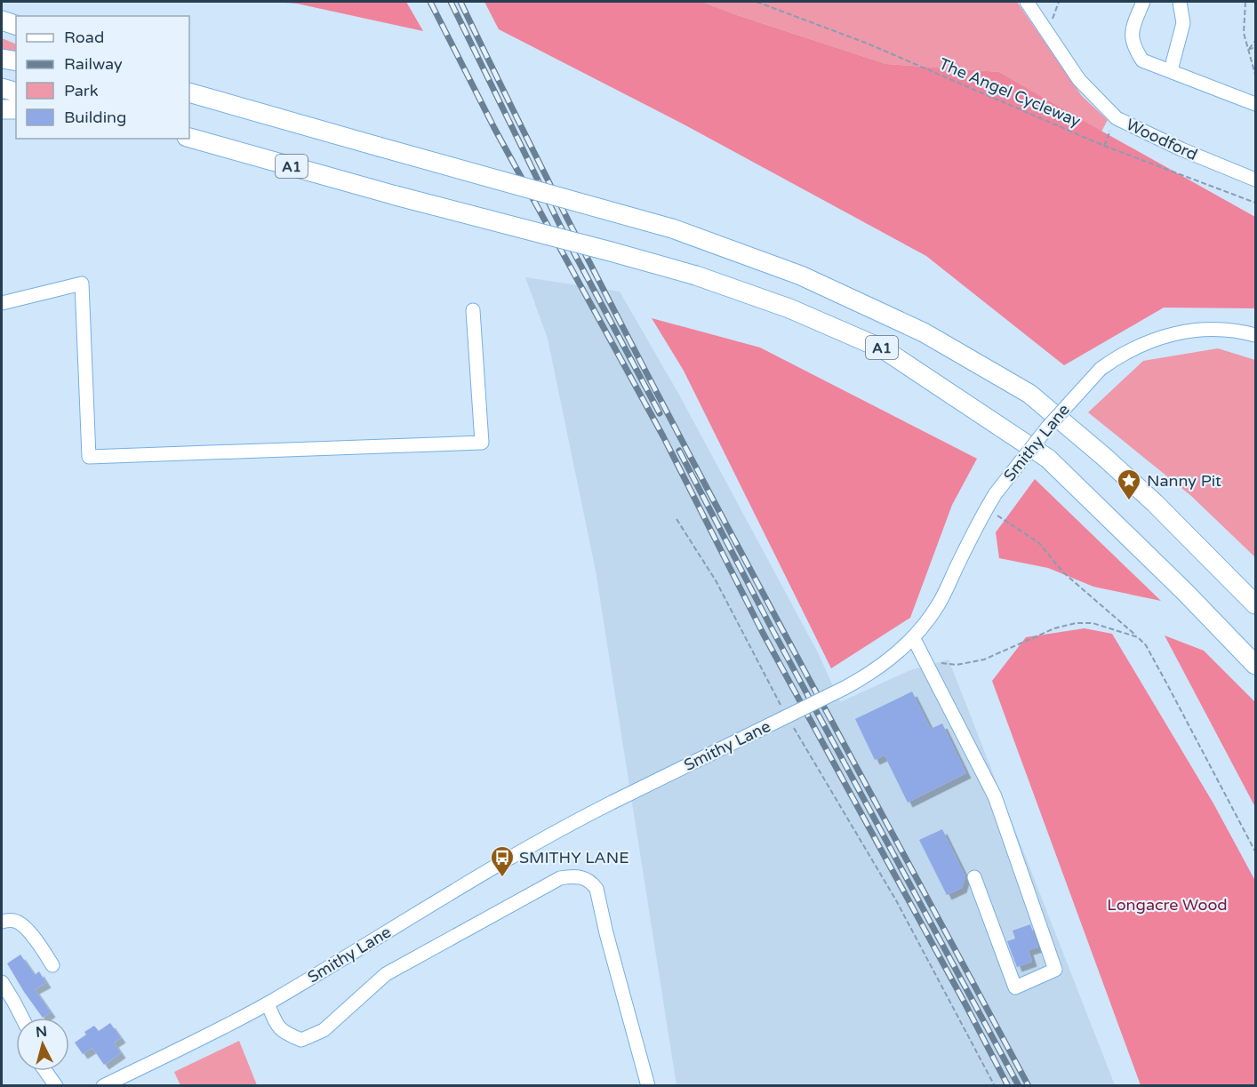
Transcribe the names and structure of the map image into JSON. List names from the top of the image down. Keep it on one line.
{"streets":{"highway":["A1"],"street":["Woodford","Smithy Lane"],"path":["The Angel Cycleway"]},"parks":["Longacre Wood"],"places":{"place":["Nanny Pit"],"bus stop":["SMITHY LANE"]},"legend":["Road","Railway","Park","Building"],"north":"top"}
